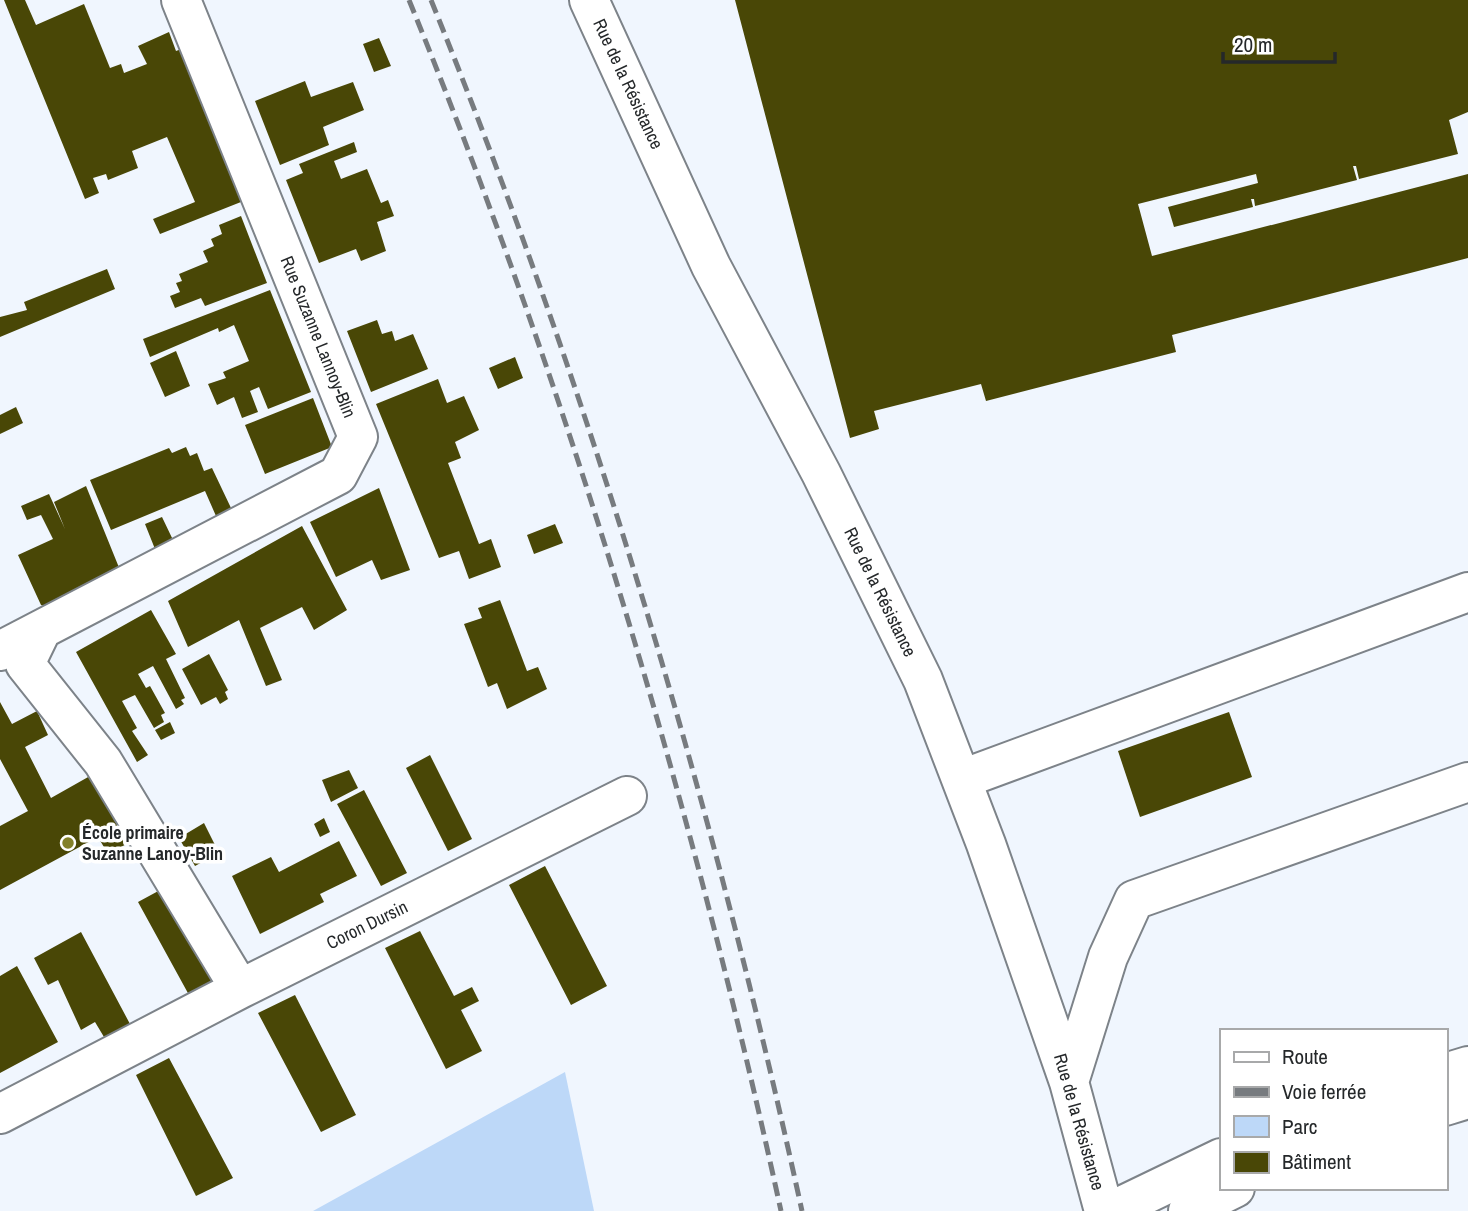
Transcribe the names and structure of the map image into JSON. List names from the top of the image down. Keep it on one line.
{"streets":{"street":["Rue de la Résistance","Rue Suzanne Lannoy-Blin","Coron Dursin"]},"places":["École primaire Suzanne Lanoy-Blin"],"legend":["Route","Voie ferrée","Parc","Bâtiment"],"scale_bar":"20 m"}
